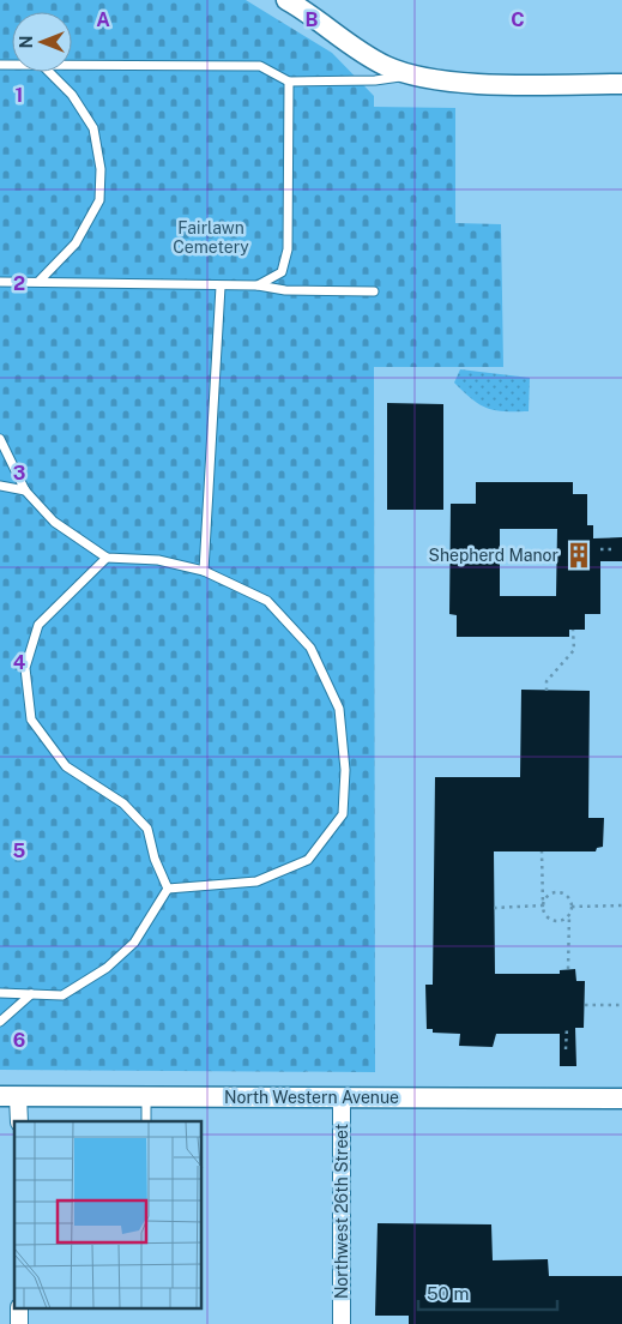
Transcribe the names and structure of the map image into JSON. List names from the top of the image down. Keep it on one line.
{"streets":{"street":["North Western Avenue","Northwest 26th Street"]},"crossings":[["North Western Avenue","Northwest 26th Street"]],"parks":["Fairlawn Cemetery"],"places":{"building":["Shepherd Manor"]},"scale_bar":"50 m","north":"left","grid":{"columns":["A","B","C"],"rows":["1","2","3","4","5","6"]}}
